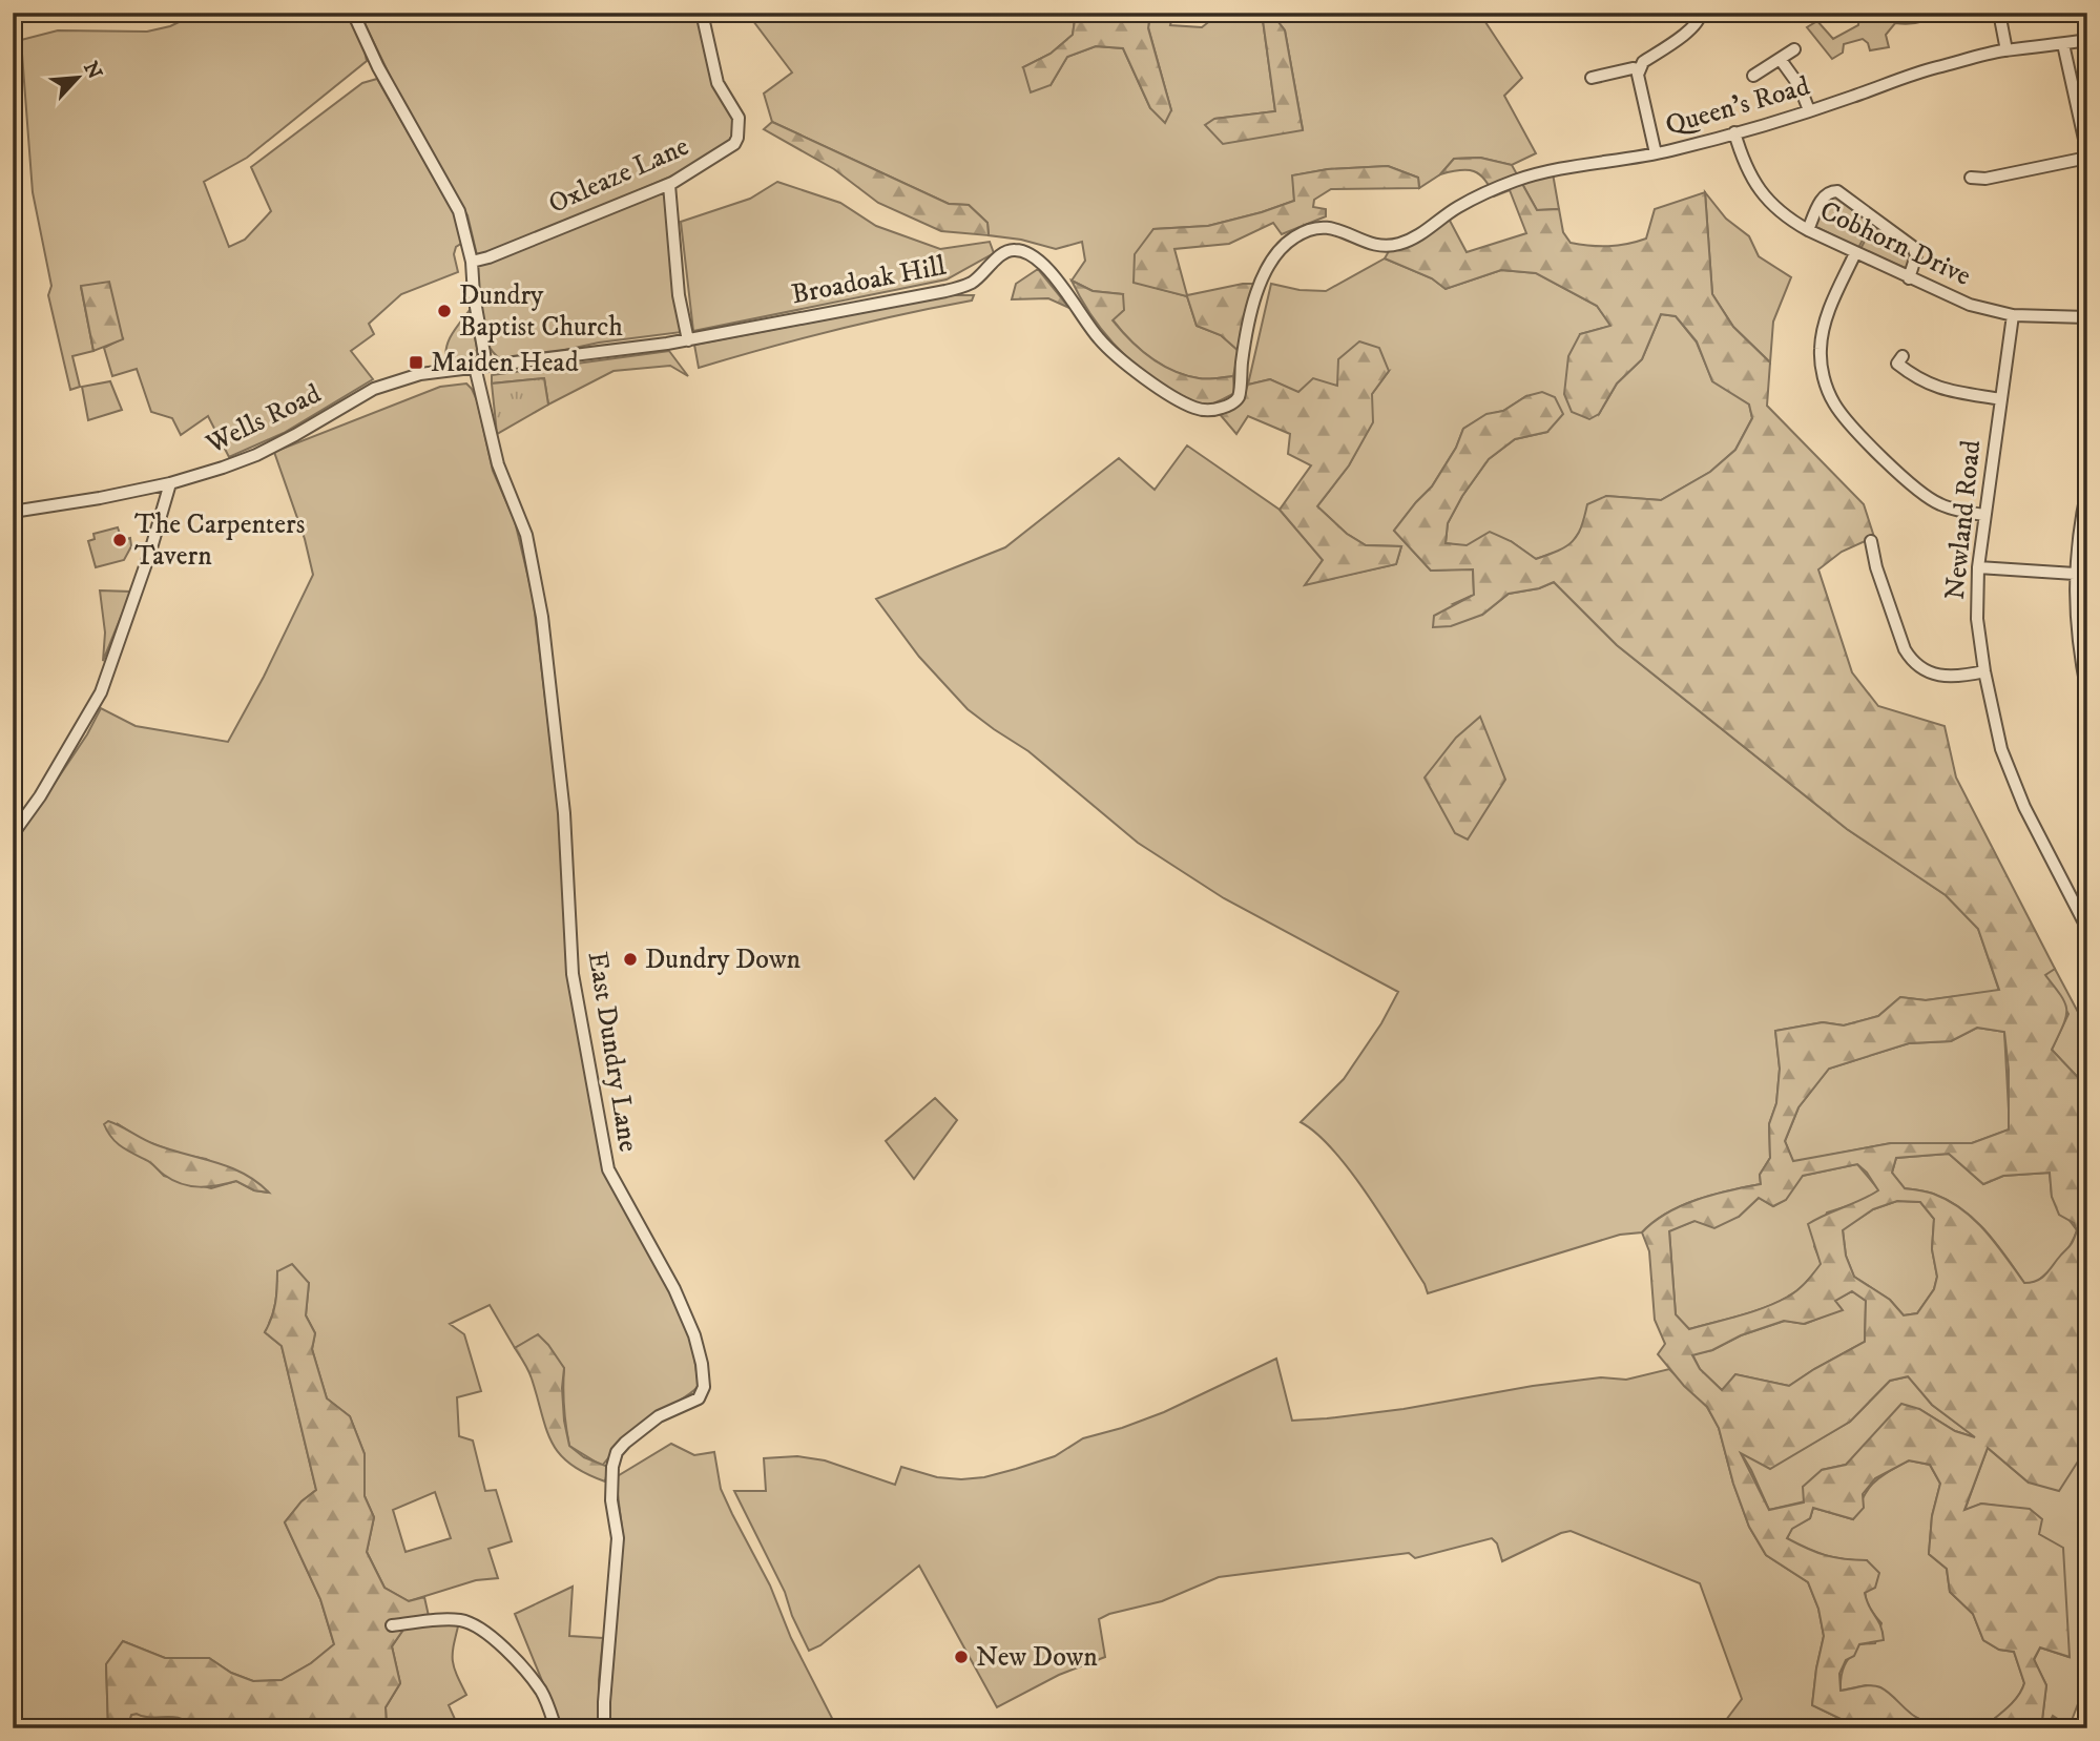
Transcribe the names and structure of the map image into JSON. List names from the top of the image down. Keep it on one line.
{"streets":{"street":["Queen's Road","Oxleaze Lane","Cobhorn Drive","Broadoak Hill","Wells Road","Newland Road","East Dundry Lane"]},"crossings":[["Queen's Road","Cobhorn Drive"],["Queen's Road","Broadoak Hill"],["Cobhorn Drive","Newland Road"],["Broadoak Hill","Wells Road"],["Broadoak Hill","East Dundry Lane"],["Wells Road","East Dundry Lane"]],"places":{"other":["Dundry Baptist Church","The Carpenters Tavern","Dundry Down","New Down"],"transit":["Maiden Head"]},"north":"top right"}
